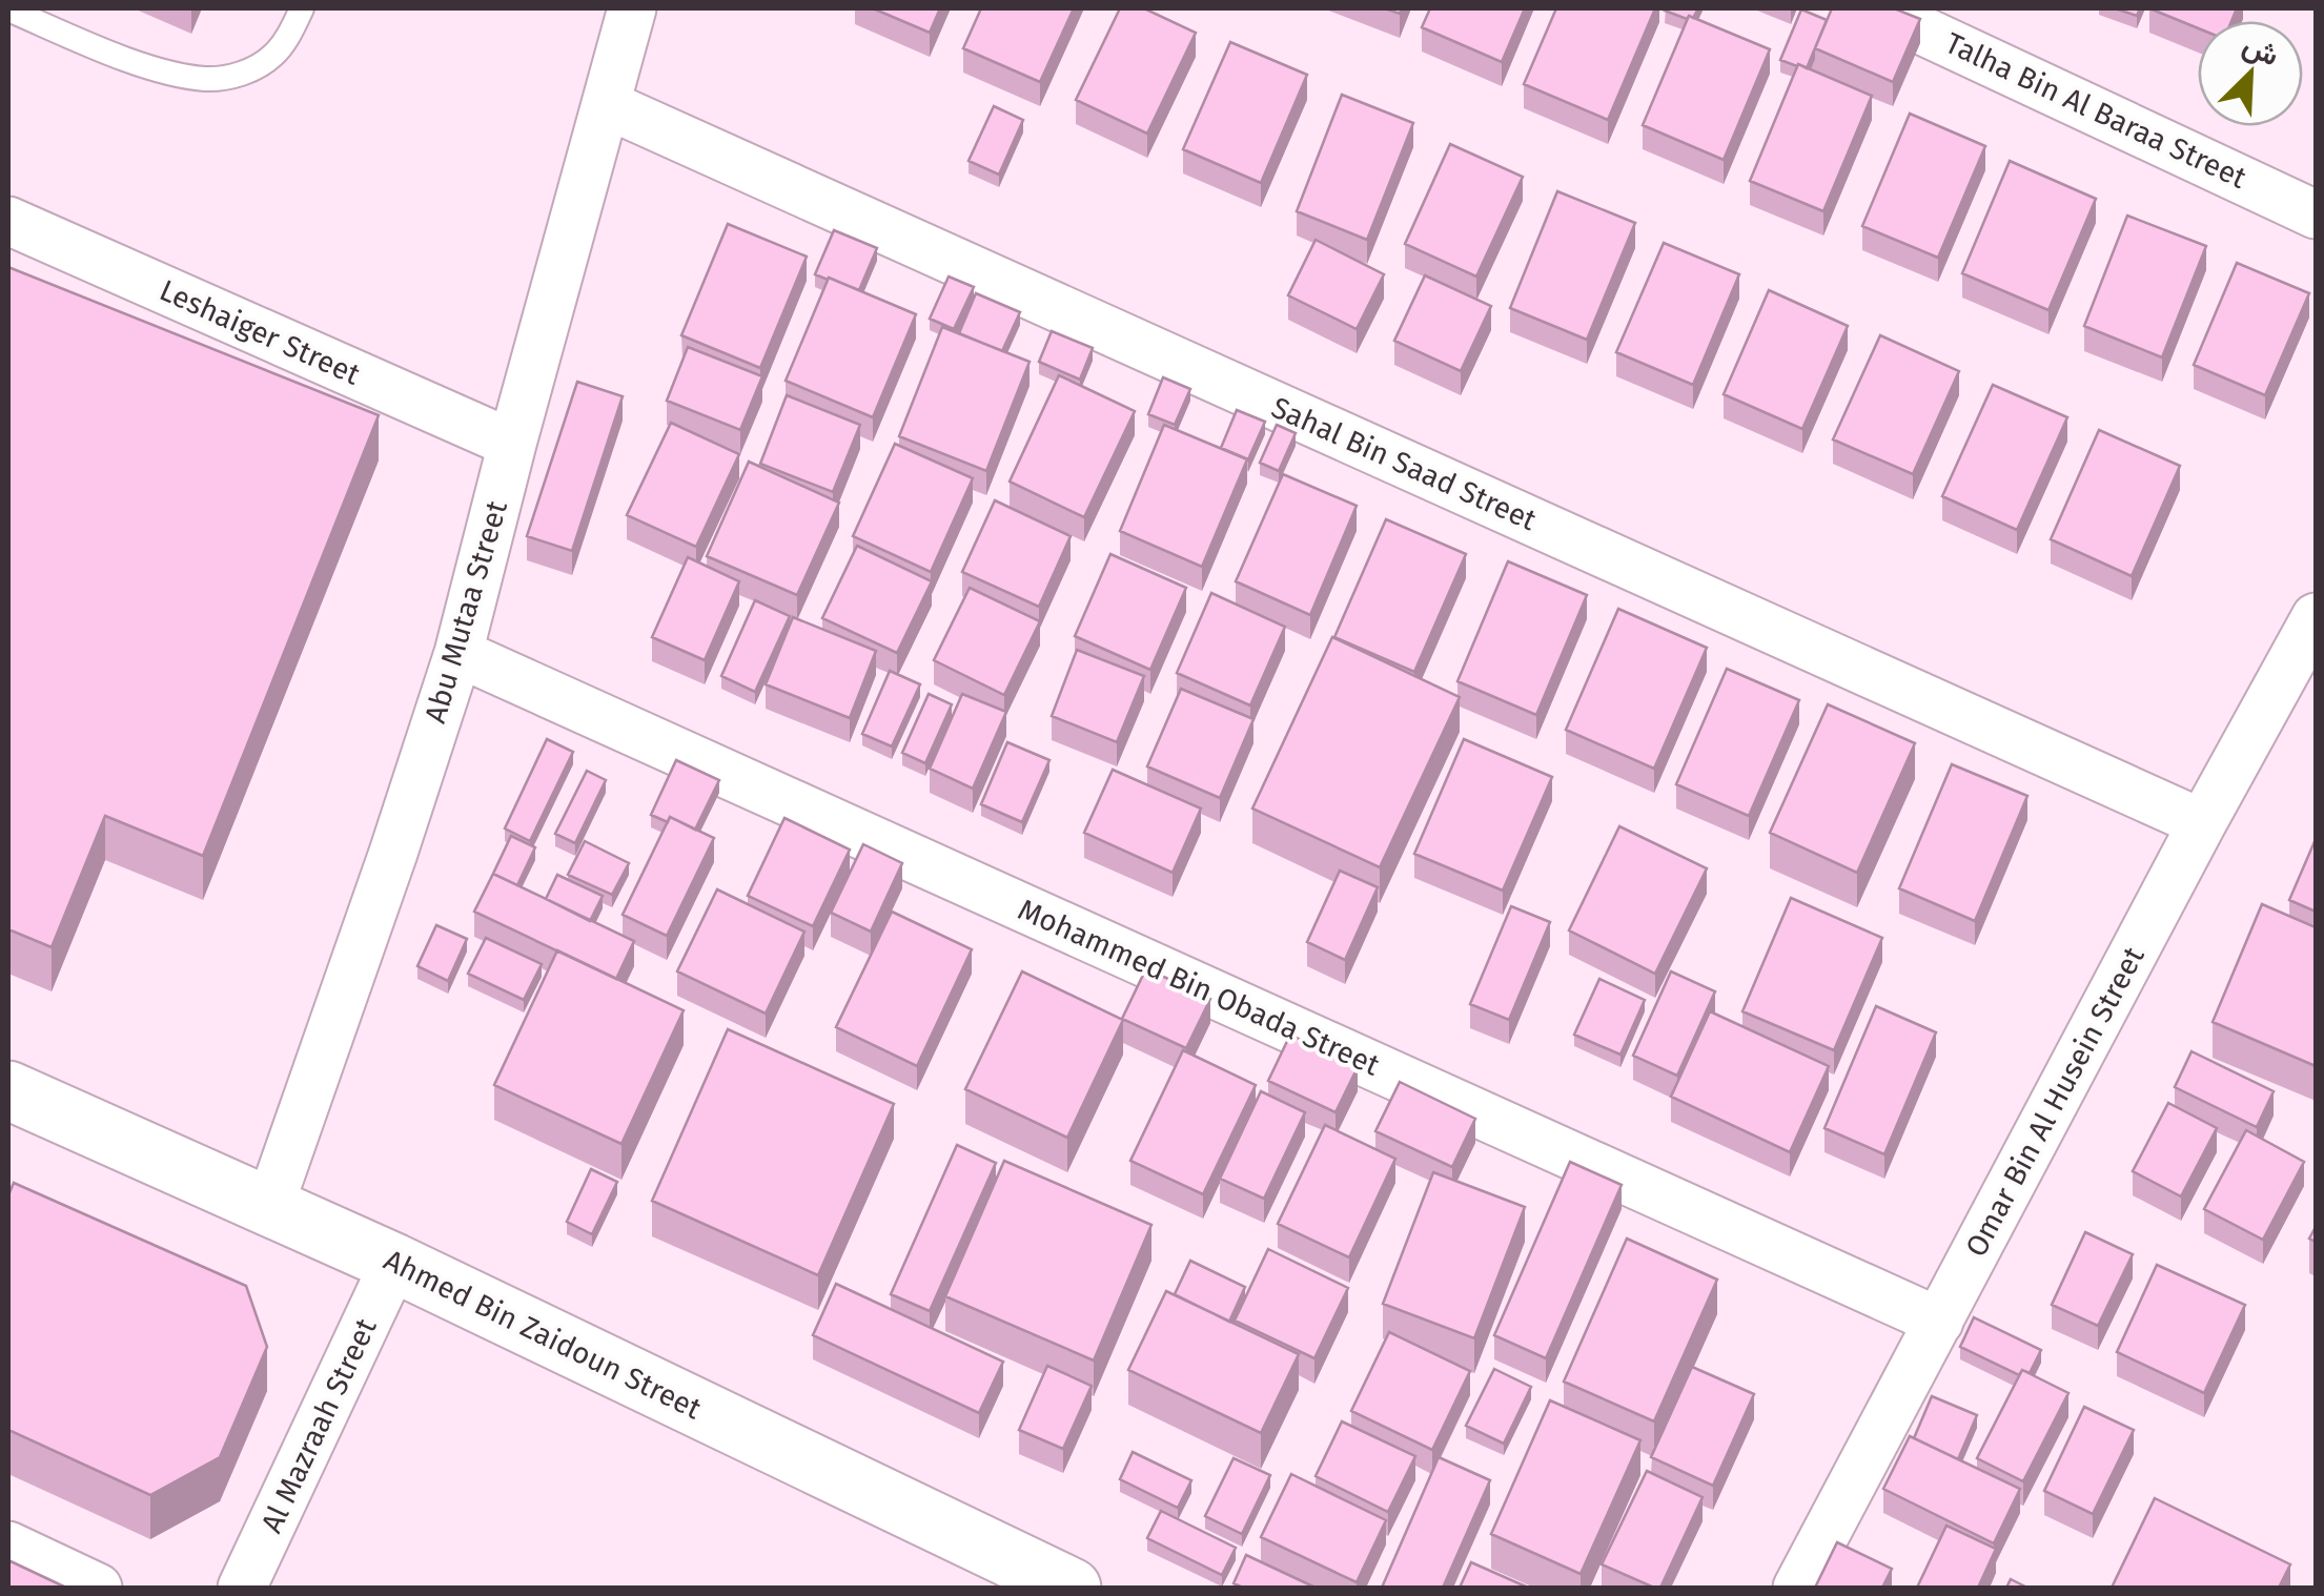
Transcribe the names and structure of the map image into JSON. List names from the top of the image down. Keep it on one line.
{"streets":{"street":["Talha Bin Al Baraa Street","Leshaiger Street","Sahal Bin Saad Street","Abu Mutaa Street","Mohammed Bin Obada Street","Omar Bin Al Husein Street","Ahmed Bin Zaidoun Street","Al Mazraah Street"]},"crossings":[["Leshaiger Street","Abu Mutaa Street"],["Sahal Bin Saad Street","Abu Mutaa Street"],["Sahal Bin Saad Street","Omar Bin Al Husein Street"],["Abu Mutaa Street","Mohammed Bin Obada Street"],["Abu Mutaa Street","Ahmed Bin Zaidoun Street"],["Mohammed Bin Obada Street","Omar Bin Al Husein Street"],["Ahmed Bin Zaidoun Street","Al Mazraah Street"]],"north":"top right"}
